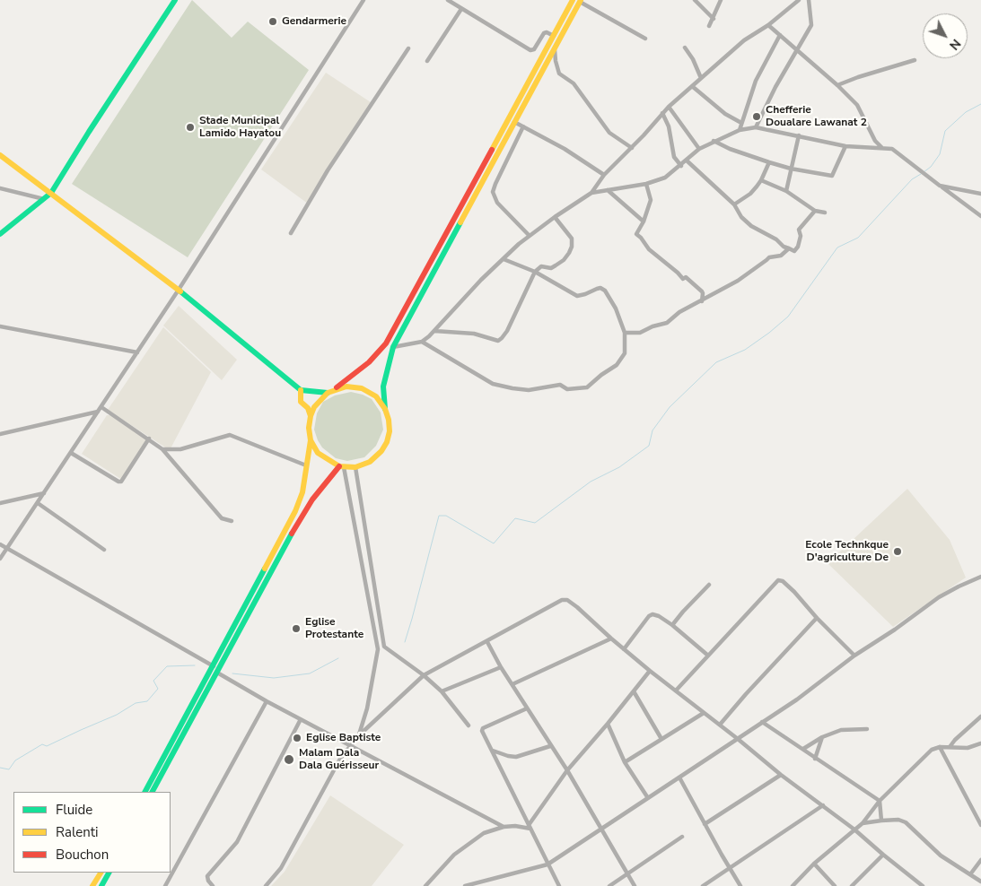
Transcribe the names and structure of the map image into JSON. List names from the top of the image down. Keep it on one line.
{"places":["Gendarmerie","Chefferie Doualare Lawanat 2","Stade Municipal Lamido Hayatou","Ecole Technkque D'agriculture De","Eglise Protestante","Eglise Baptiste","Malam Dala Dala Guérisseur"],"legend":["Fluide","Ralenti","Bouchon"],"north":"bottom right"}
